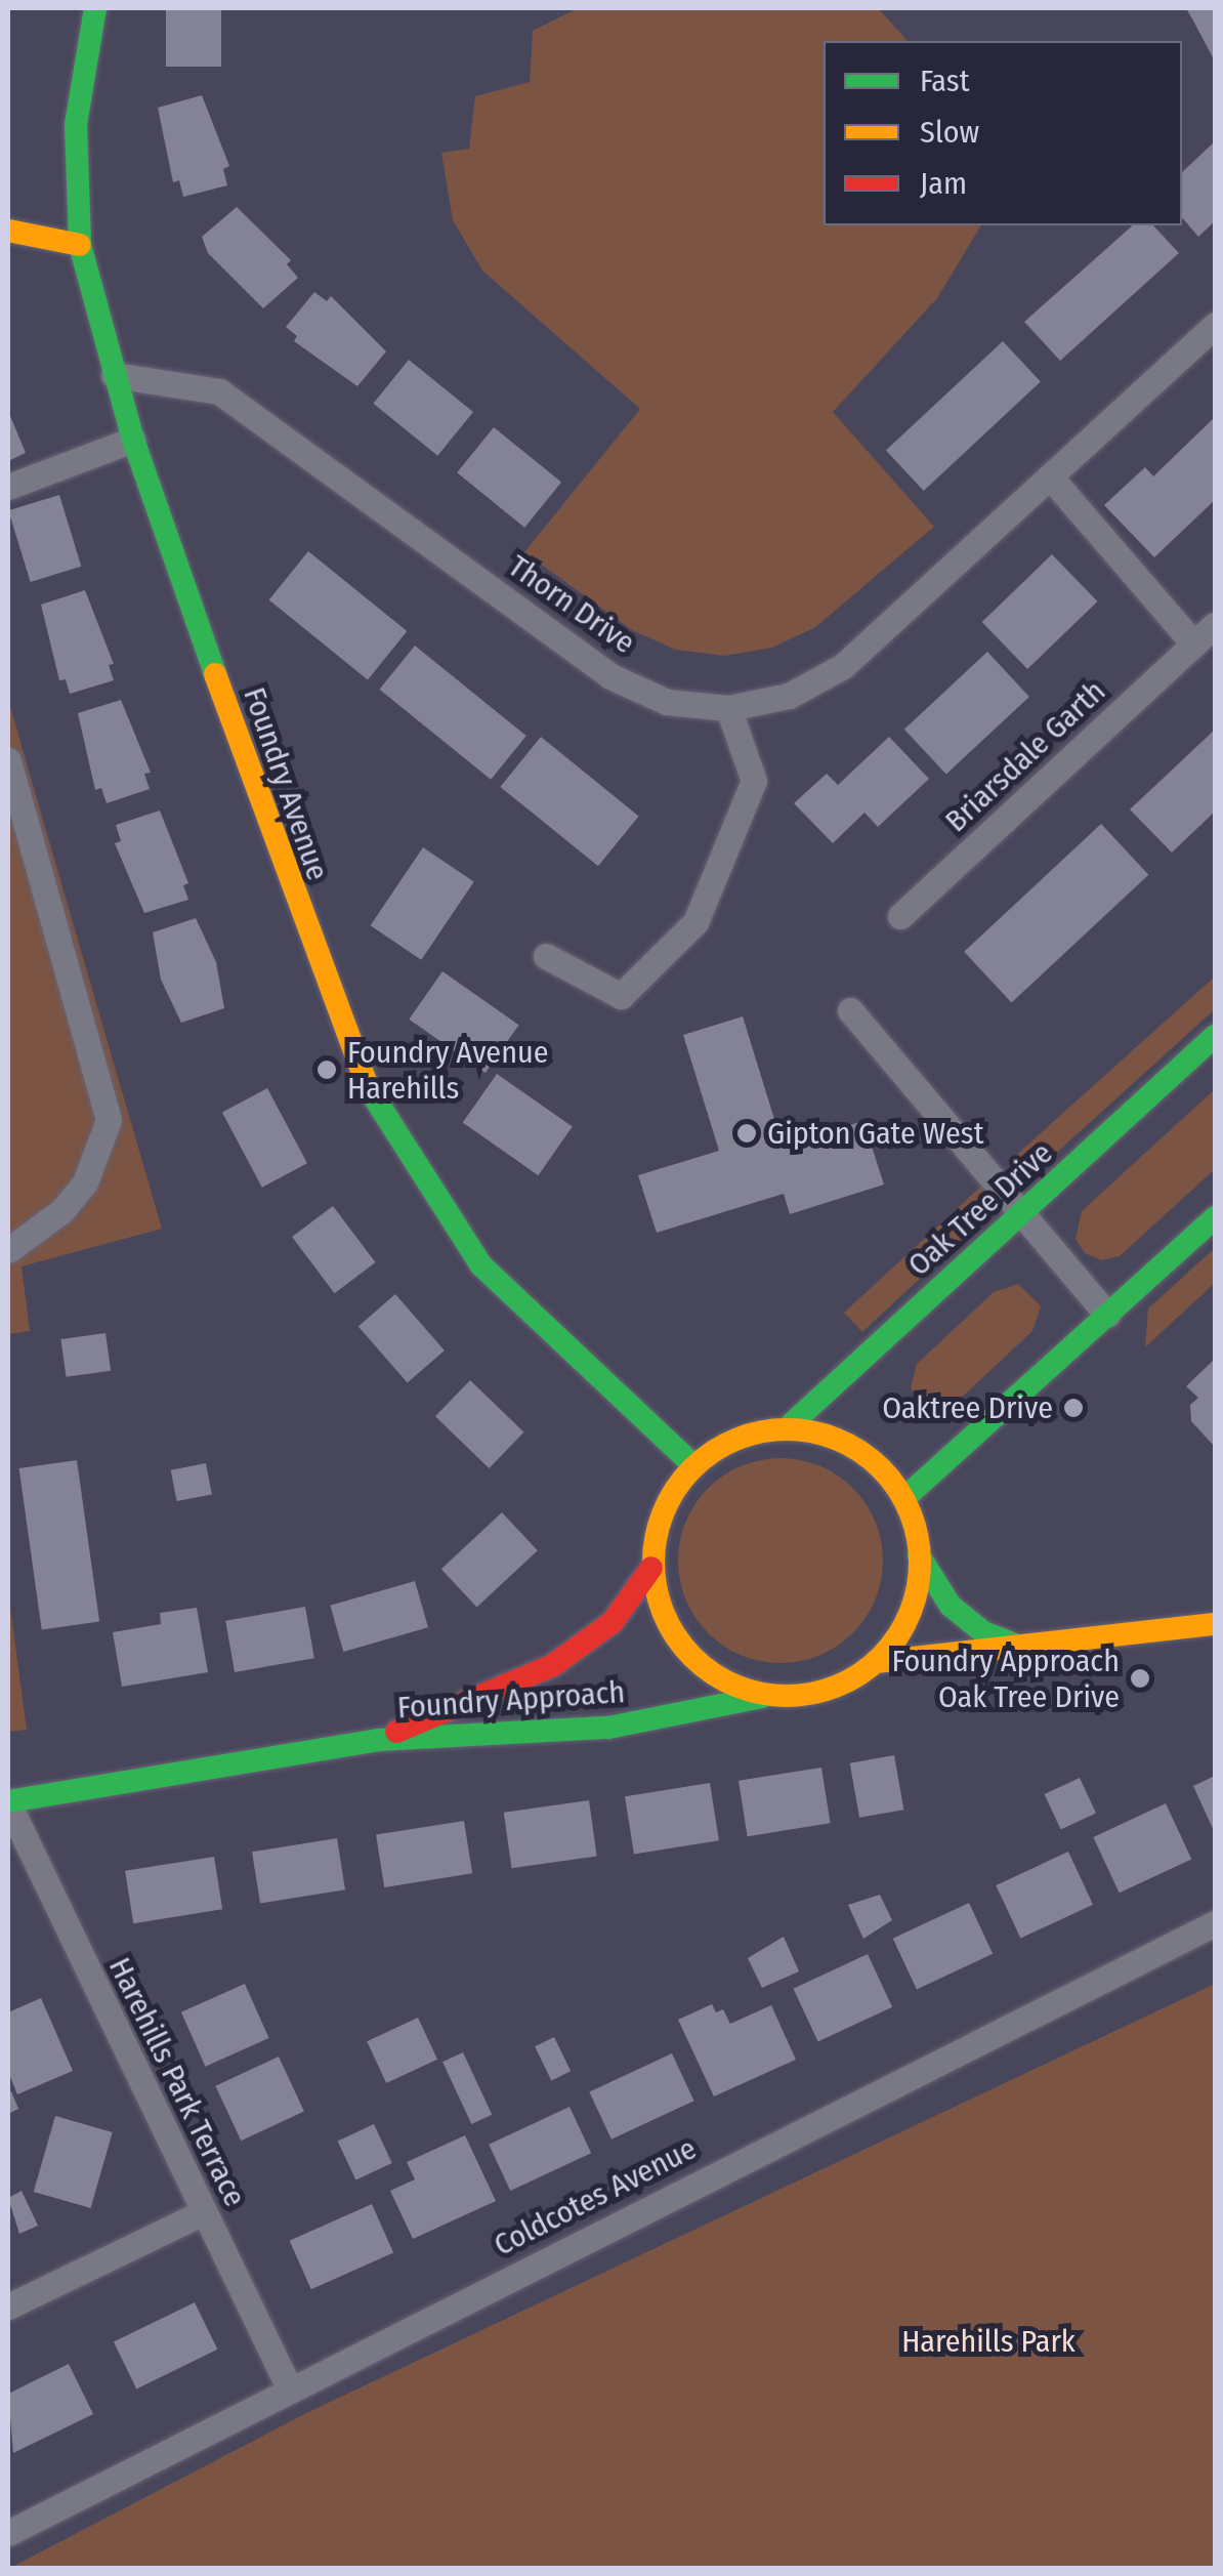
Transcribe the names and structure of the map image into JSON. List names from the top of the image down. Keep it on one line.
{"streets":{"street":["Thorn Drive","Briarsdale Garth","Foundry Avenue","Oak Tree Drive","Foundry Approach","Harehills Park Terrace","Coldcotes Avenue"]},"crossings":[["Thorn Drive","Foundry Avenue"],["Foundry Avenue","Oak Tree Drive"],["Foundry Avenue","Foundry Approach"],["Oak Tree Drive","Foundry Approach"],["Foundry Approach","Harehills Park Terrace"],["Harehills Park Terrace","Coldcotes Avenue"]],"parks":["Harehills Park"],"places":["Foundry Avenue Harehills","Gipton Gate West","Oaktree Drive","Foundry Approach Oak Tree Drive"],"legend":["Fast","Slow","Jam"]}
